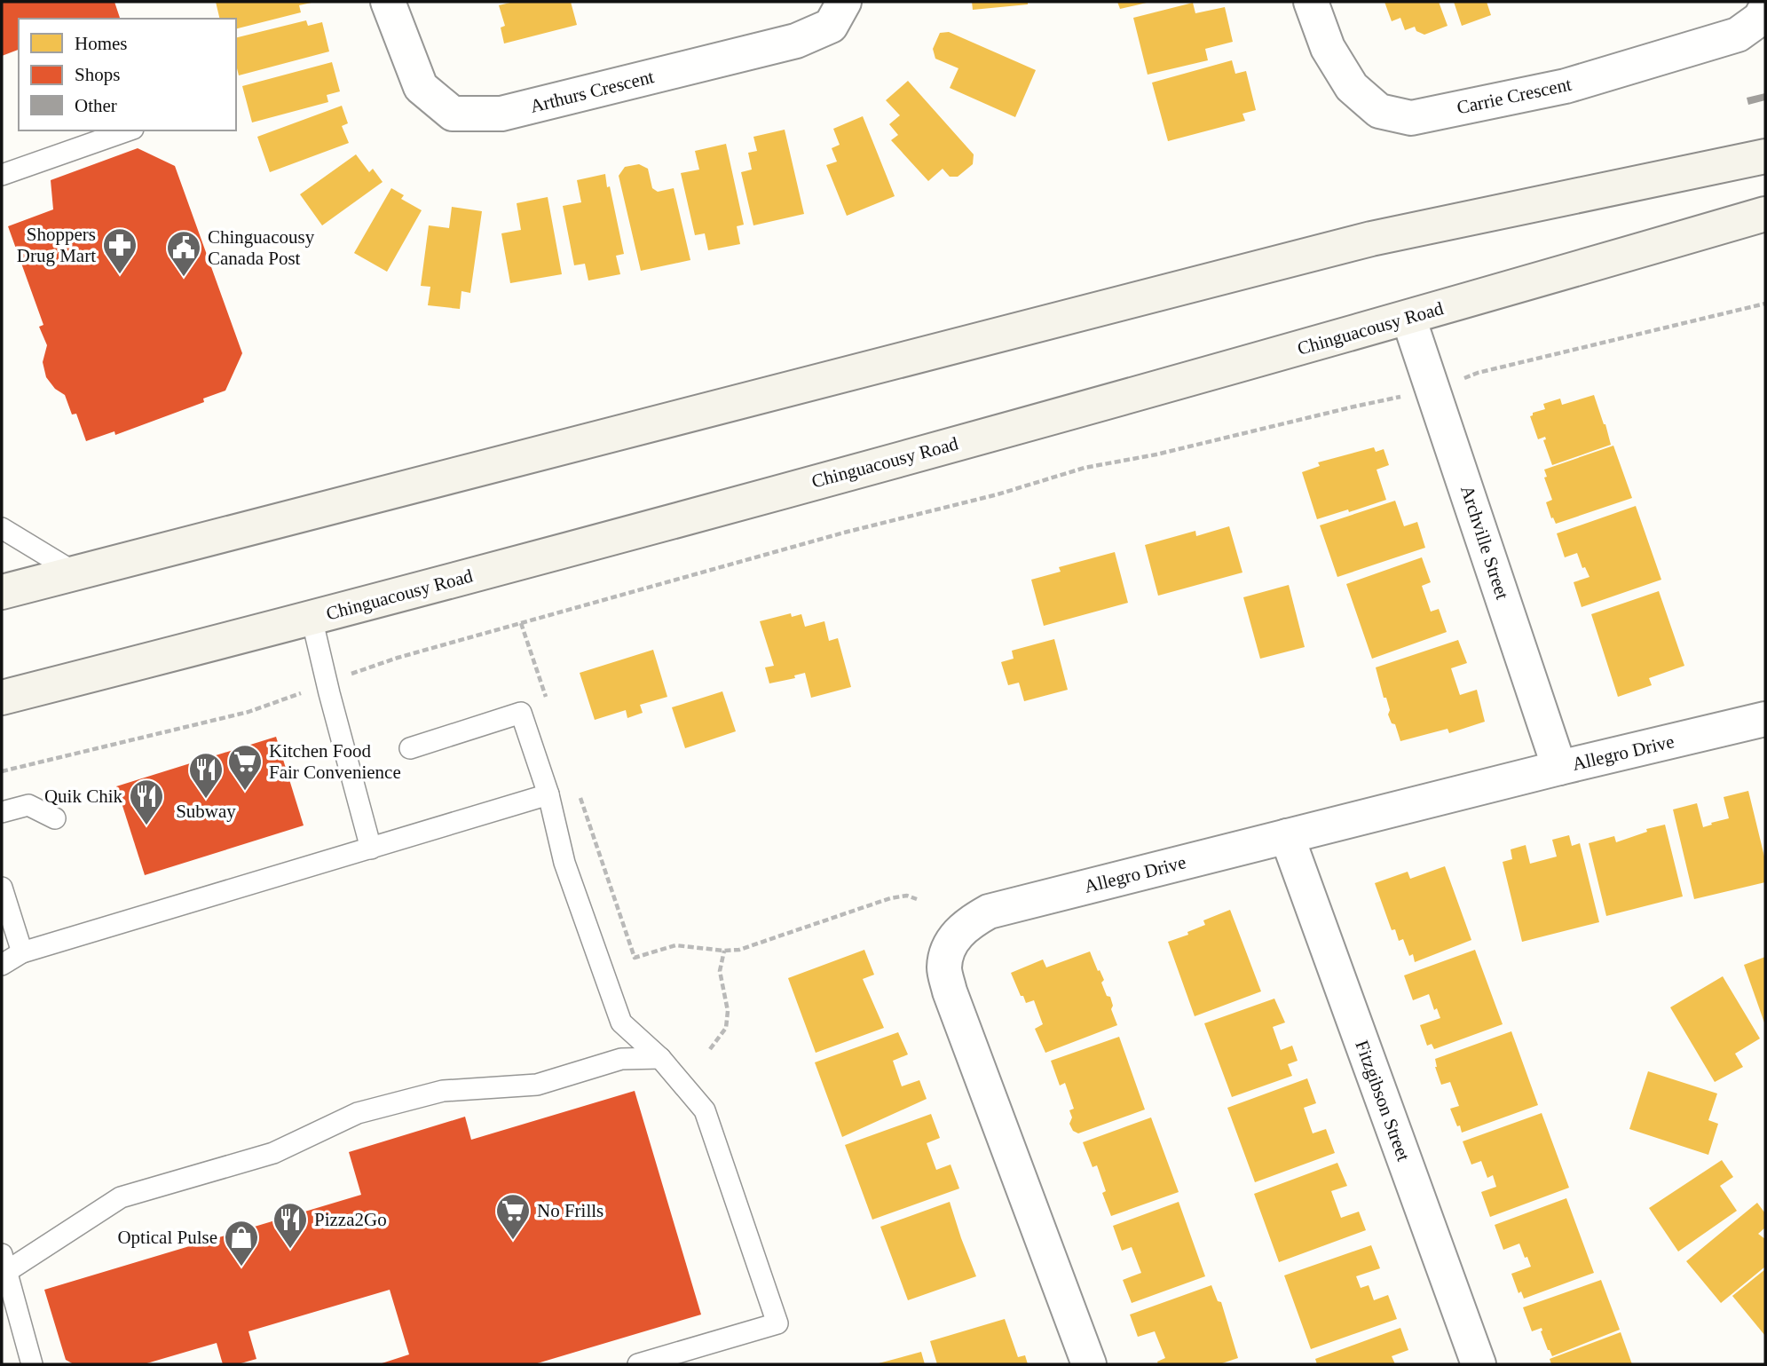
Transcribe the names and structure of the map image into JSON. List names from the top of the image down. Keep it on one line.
{"streets":{"main road":["Chinguacousy Road"],"street":["Arthurs Crescent","Carrie Crescent","Archville Street","Allegro Drive","Fitzgibson Street"]},"crossings":[["Chinguacousy Road","Archville Street"],["Archville Street","Allegro Drive"],["Allegro Drive","Fitzgibson Street"]],"places":{"pharmacy":["Shoppers Drug Mart"],"public building":["Chinguacousy Canada Post"],"supermarket":["Kitchen Food Fair Convenience","No Frills"],"restaurant":["Subway","Quik Chik","Pizza2Go"],"shop":["Optical Pulse"]},"legend":["Homes","Shops","Other"]}
